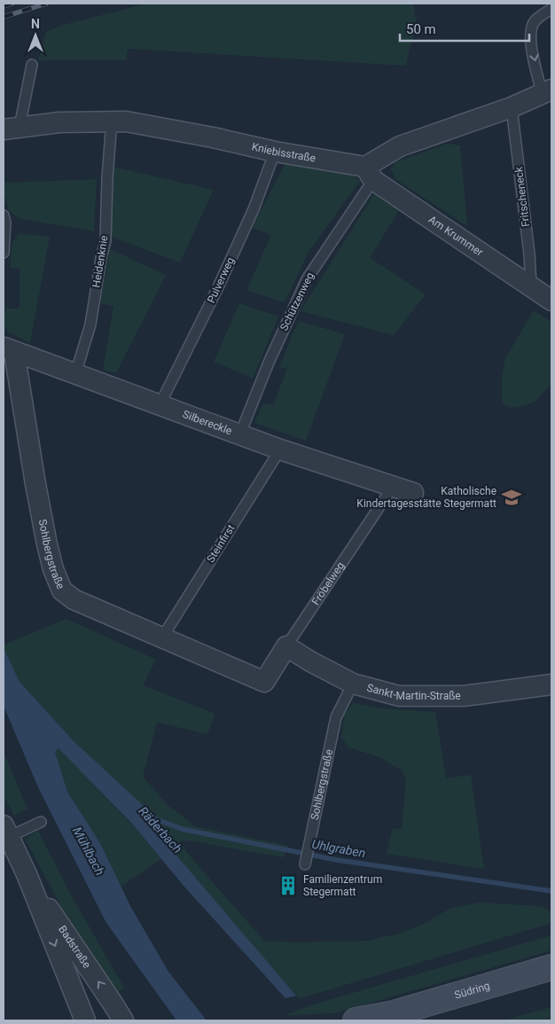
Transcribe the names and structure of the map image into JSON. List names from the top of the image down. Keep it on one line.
{"streets":{"street":["Kniebisstraße","Am Krummer","Silbereckle","Sohlbergstraße","Fröbelweg","Sankt-Martin-Straße","Badstraße","Südring"],"lane":["Fritscheneck","Heidenknie","Pulverweg","Schützenweg","Steinfirst"]},"crossings":[["Kniebisstraße","Am Krummer"],["Kniebisstraße","Heidenknie"],["Kniebisstraße","Pulverweg"],["Kniebisstraße","Schützenweg"],["Fritscheneck","Am Krummer"],["Am Krummer","Schützenweg"],["Heidenknie","Silbereckle"],["Pulverweg","Silbereckle"],["Schützenweg","Silbereckle"],["Silbereckle","Steinfirst"],["Silbereckle","Sohlbergstraße"],["Silbereckle","Fröbelweg"],["Steinfirst","Sohlbergstraße"],["Sohlbergstraße","Fröbelweg"],["Sohlbergstraße","Sankt-Martin-Straße"],["Fröbelweg","Sankt-Martin-Straße"]],"water":["Räderbach","Uhlgraben","Mühlbach"],"places":{"school or university":["Katholische Kindertagesstätte Stegermatt"],"building":["Familienzentrum Stegermatt"]},"scale_bar":"50 m","north":"top"}
